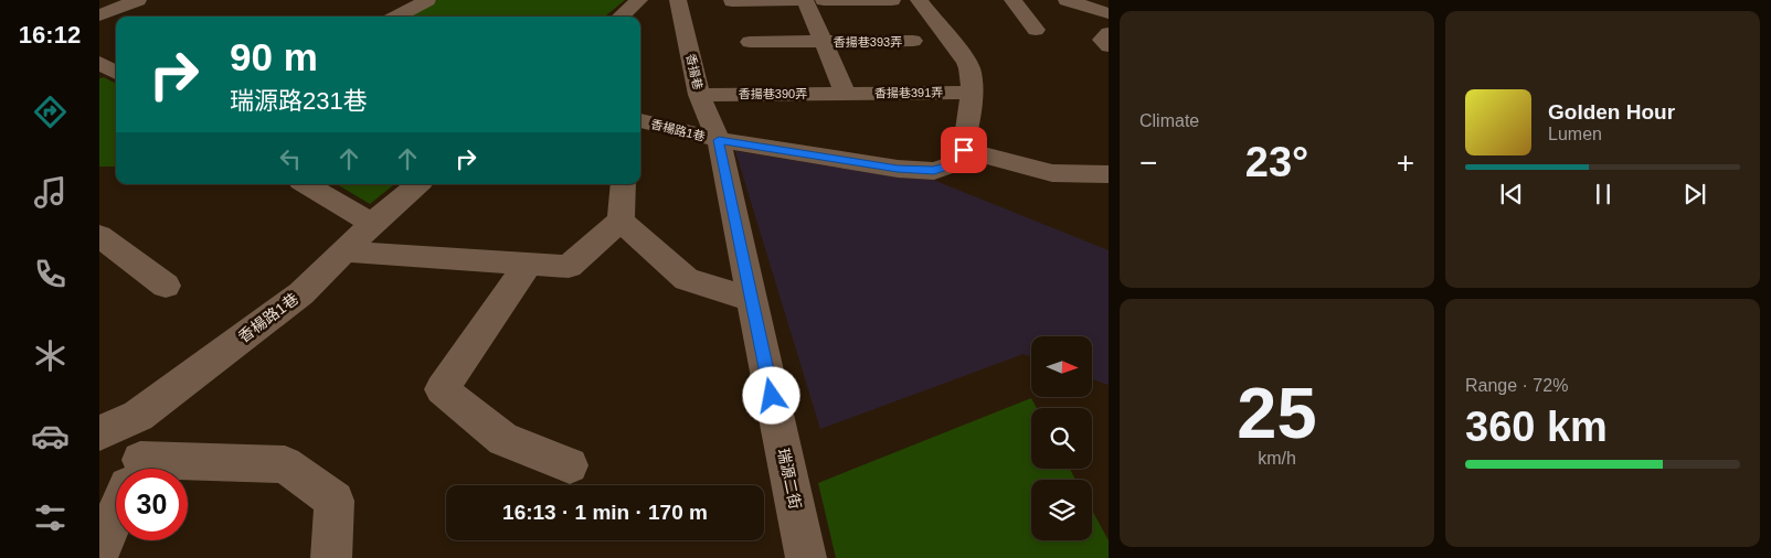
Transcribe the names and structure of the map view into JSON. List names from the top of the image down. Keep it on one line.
{"streets":{"street":["香揚巷393弄","香揚巷","香揚巷391弄","香揚巷390弄","香楊路1巷","瑞源二街"]},"crossings":[["香揚巷","香揚巷390弄"],["香揚巷","香楊路1巷"],["香揚巷","瑞源二街"],["香揚巷391弄","香揚巷390弄"],["香楊路1巷","瑞源二街"]],"north":"right","page":{"tabs":"16:12","tile":["Climate",["25","km/h"],["Range · 72%","360 km"]],"turn":["90 m","瑞源路231巷"],"song":["Golden Hour","Lumen"],"heat":["−","23°","+"],"limit":"30","trip":"16:13 · 1 min · 170 m"}}
